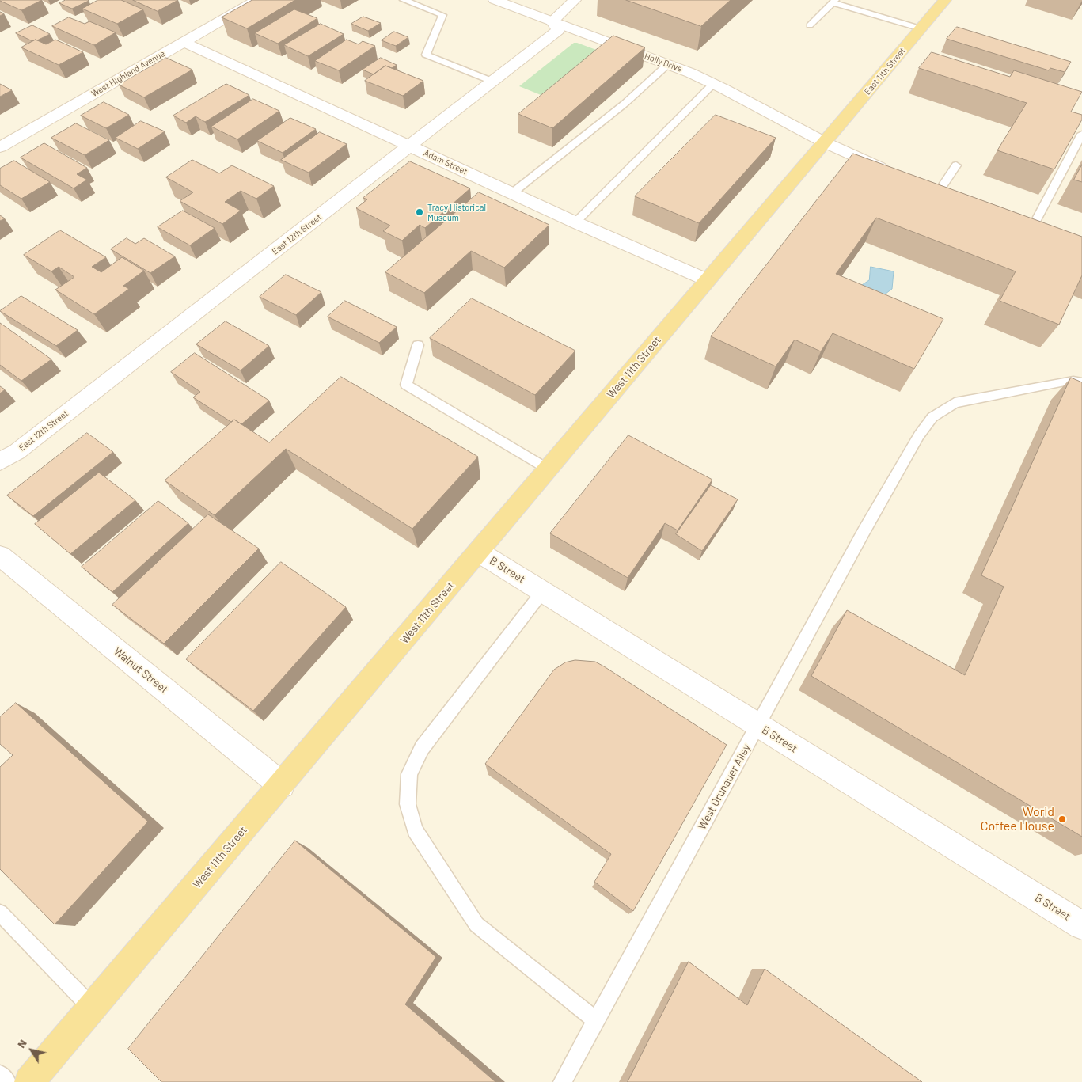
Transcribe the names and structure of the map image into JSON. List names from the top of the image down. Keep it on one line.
{"streets":{"main road":["East 11th Street","West 11th Street"],"street":["Holly Drive","West Highland Avenue","Adam Street","East 12th Street","B Street","Walnut Street"],"lane":["West Grunauer Alley"]},"crossings":[["Holly Drive","East 11th Street"],["Holly Drive","East 12th Street"],["Holly Drive","West 11th Street"],["East 11th Street","West 11th Street"],["West Highland Avenue","Adam Street"],["Adam Street","East 12th Street"],["Adam Street","West 11th Street"],["West 11th Street","B Street"],["West 11th Street","Walnut Street"],["B Street","West Grunauer Alley"]],"places":["Tracy Historical Museum","World Coffee House"],"north":"top left"}
